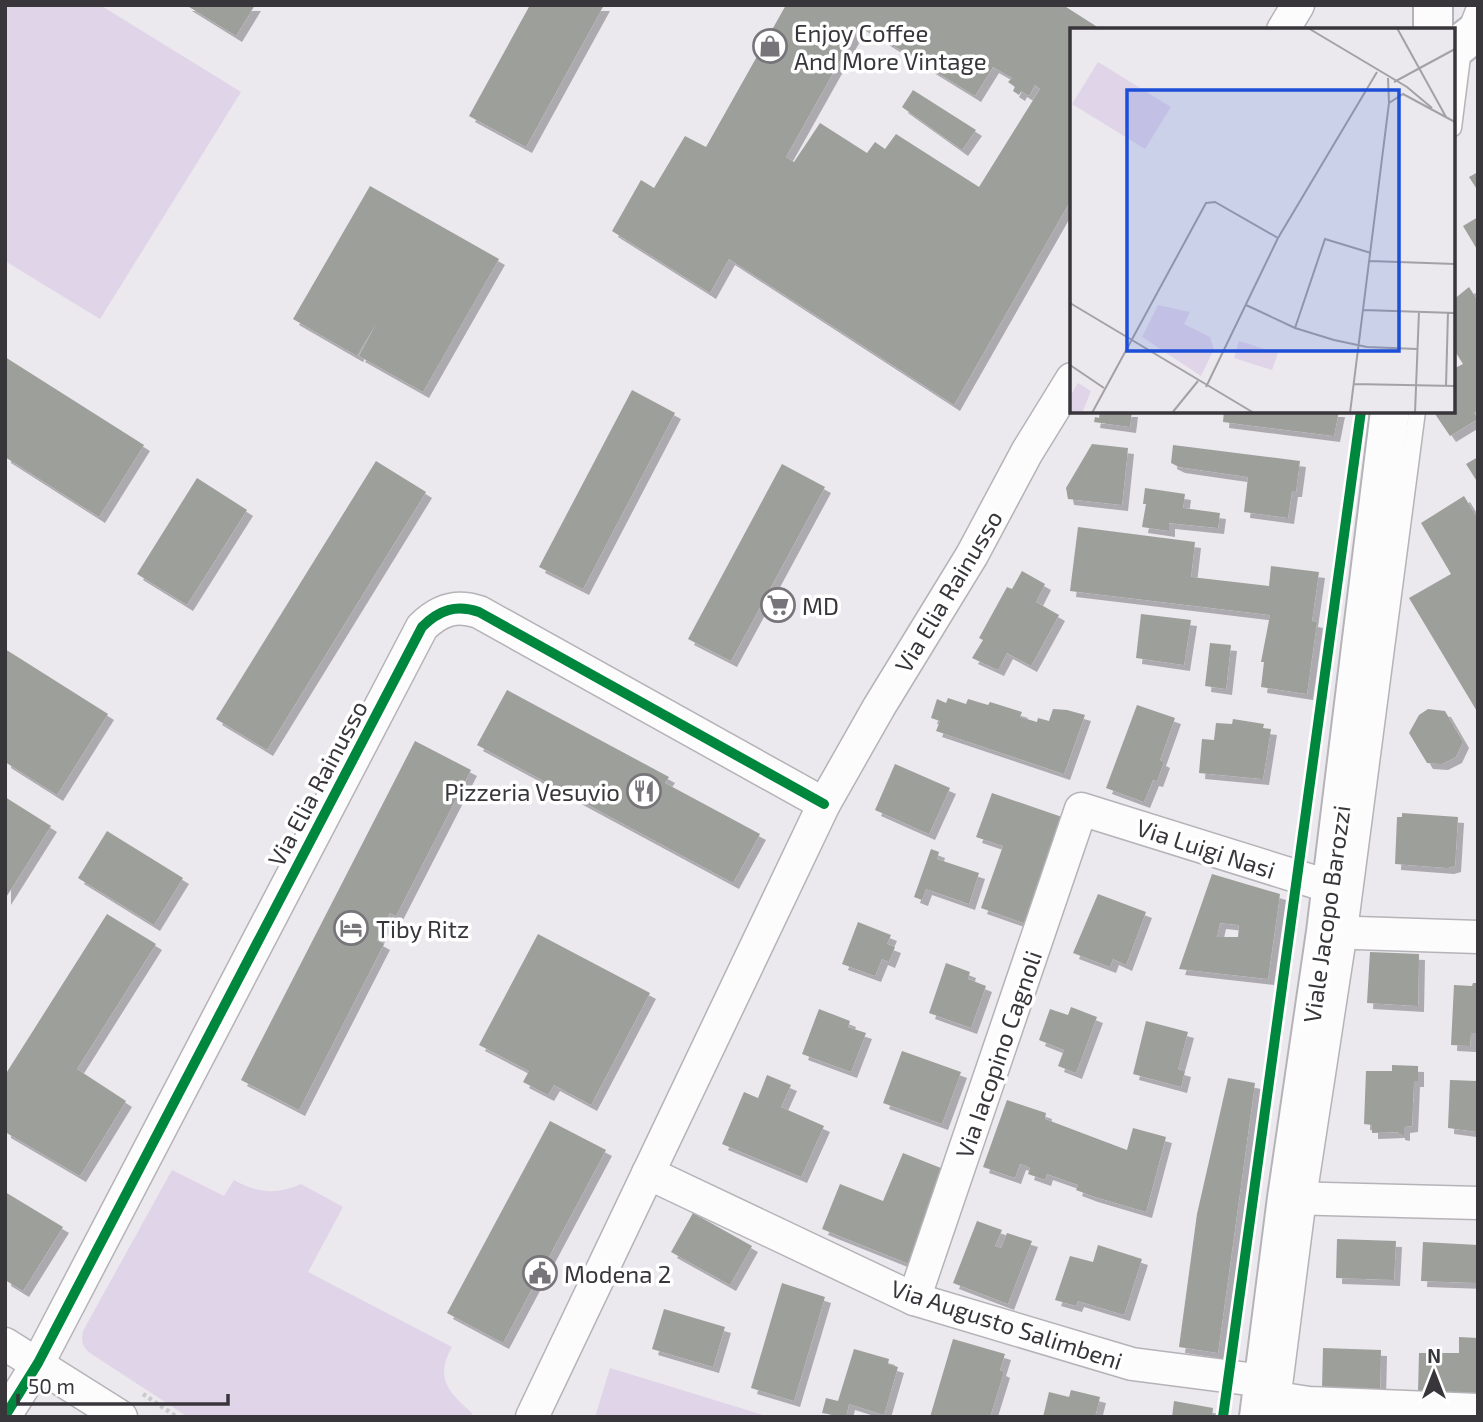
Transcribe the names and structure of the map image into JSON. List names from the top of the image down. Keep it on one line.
{"streets":{"street":["Via Elia Rainusso","Via Luigi Nasi","Viale Jacopo Barozzi","Via Iacopino Cagnoli","Via Augusto Salimbeni"]},"crossings":[["Via Elia Rainusso","Via Augusto Salimbeni"],["Via Luigi Nasi","Viale Jacopo Barozzi"],["Via Luigi Nasi","Via Iacopino Cagnoli"],["Viale Jacopo Barozzi","Via Augusto Salimbeni"],["Via Iacopino Cagnoli","Via Augusto Salimbeni"]],"places":{"shop":["Enjoy Coffee And More Vintage"],"supermarket":["MD"],"restaurant":["Pizzeria Vesuvio"],"hotel":["Tiby Ritz"],"public building":["Modena 2"]},"scale_bar":"50 m","north":"top"}
